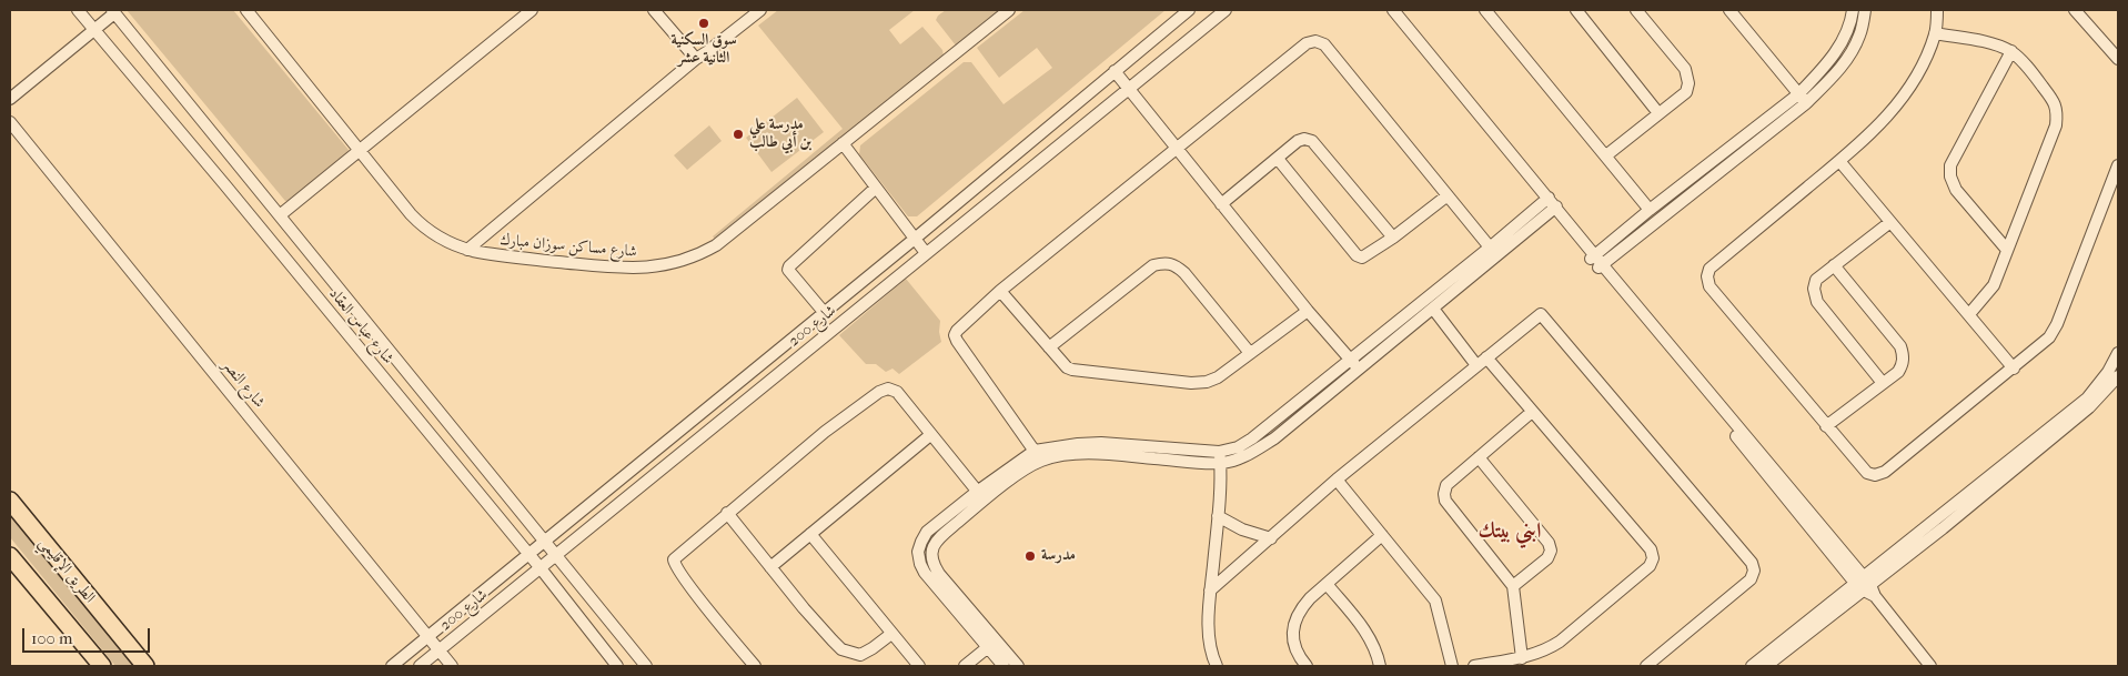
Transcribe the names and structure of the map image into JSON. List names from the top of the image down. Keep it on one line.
{"streets":{"highway":["الطريق الإقليمي"],"street":["شارع مساكن سوزان مبارك","شارع عباس العقاد","شارع 200","شارع النصر"]},"crossings":[["شارع عباس العقاد","شارع 200"],["شارع 200","شارع النصر"]],"districts":["ابني بيتك"],"places":["سوق السكنية الثانية عشر","مدرسة علي بن أبي طالب","مدرسة"],"scale_bar":"100 m"}
